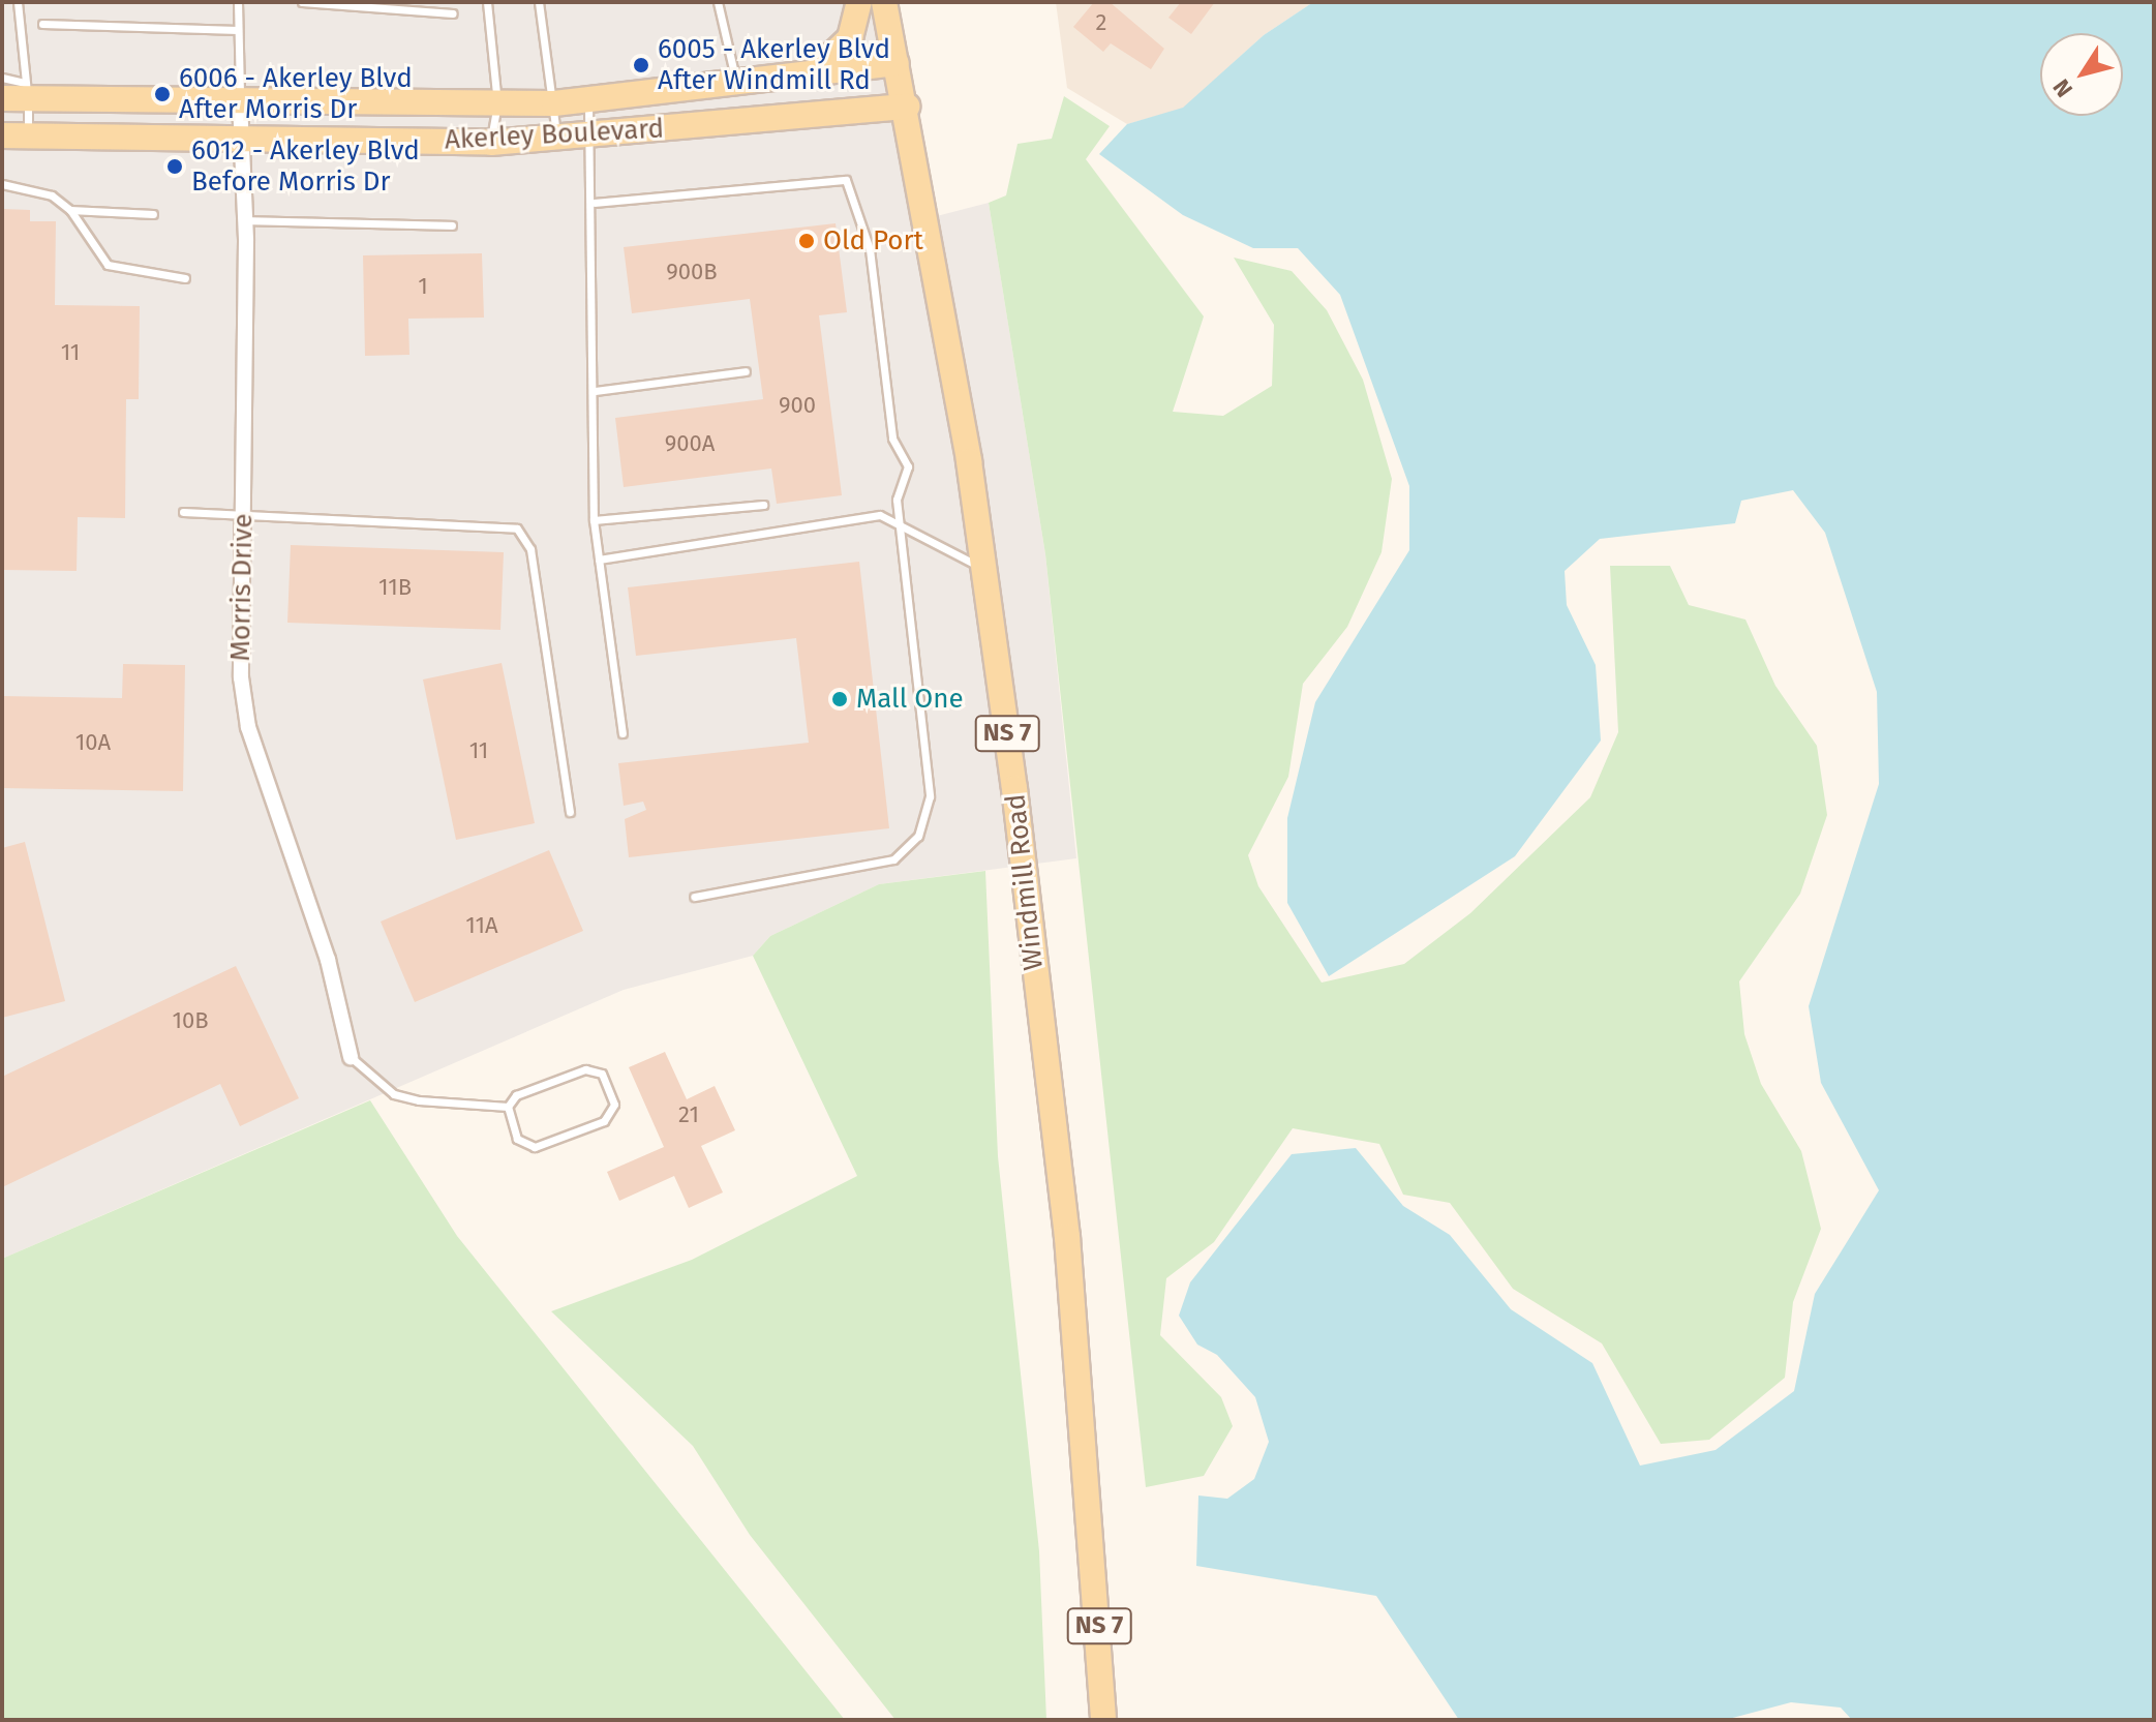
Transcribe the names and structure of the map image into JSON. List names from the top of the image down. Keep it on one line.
{"streets":{"main road":["Akerley Boulevard","NS 7","Windmill Road"],"street":["Morris Drive"]},"crossings":[["Akerley Boulevard","Morris Drive"],["Akerley Boulevard","Windmill Road"]],"places":["6005 - Akerley Blvd After Windmill Rd","6006 - Akerley Blvd After Morris Dr","6012 - Akerley Blvd Before Morris Dr","Old Port","Mall One"],"house_numbers":["2","900B","1","11","900","900A","11B","10A","11","11A","10B","21"],"north":"bottom left"}
